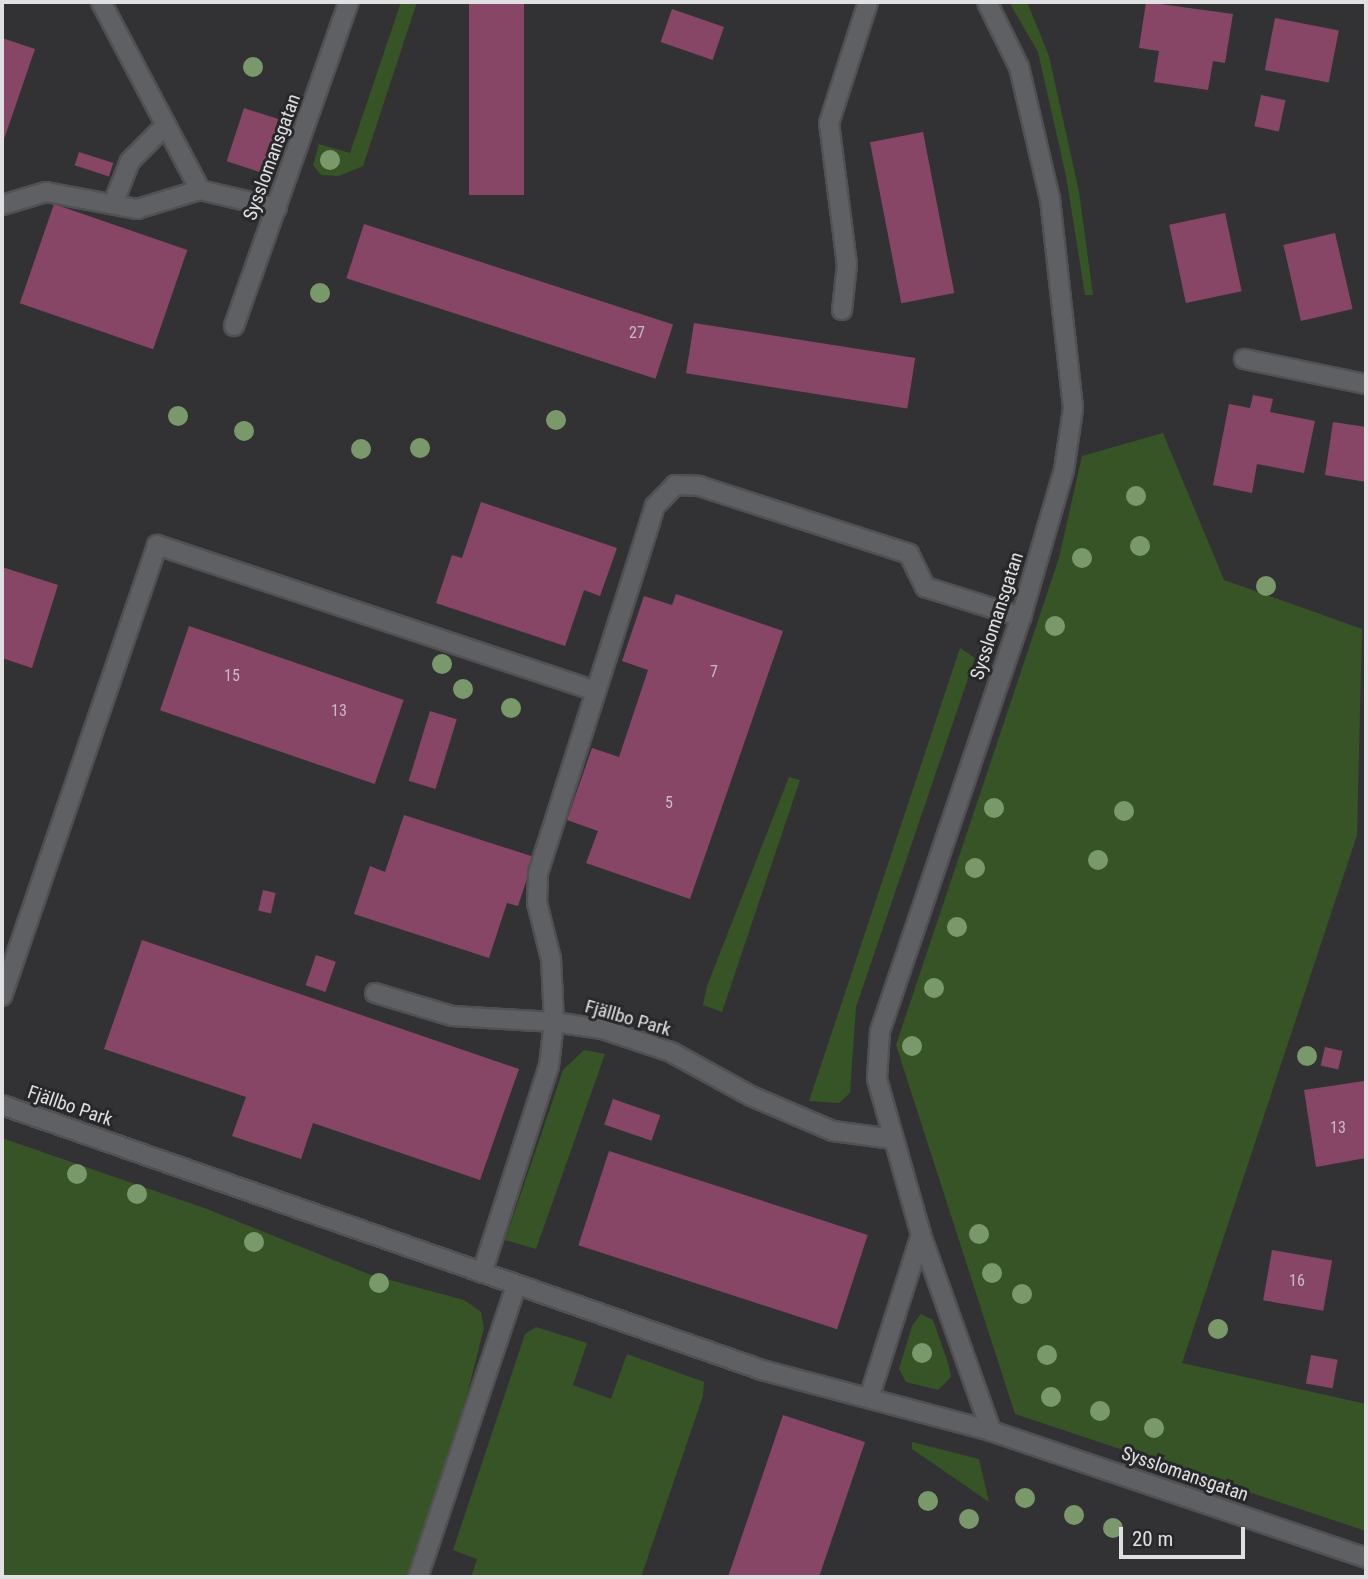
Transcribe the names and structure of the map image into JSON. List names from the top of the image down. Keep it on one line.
{"streets":{"street":["Sysslomansgatan","Fjällbo Park"]},"crossings":[["Sysslomansgatan","Fjällbo Park"]],"house_numbers":["27","7","15","13","5","13","16"],"scale_bar":"20 m"}
